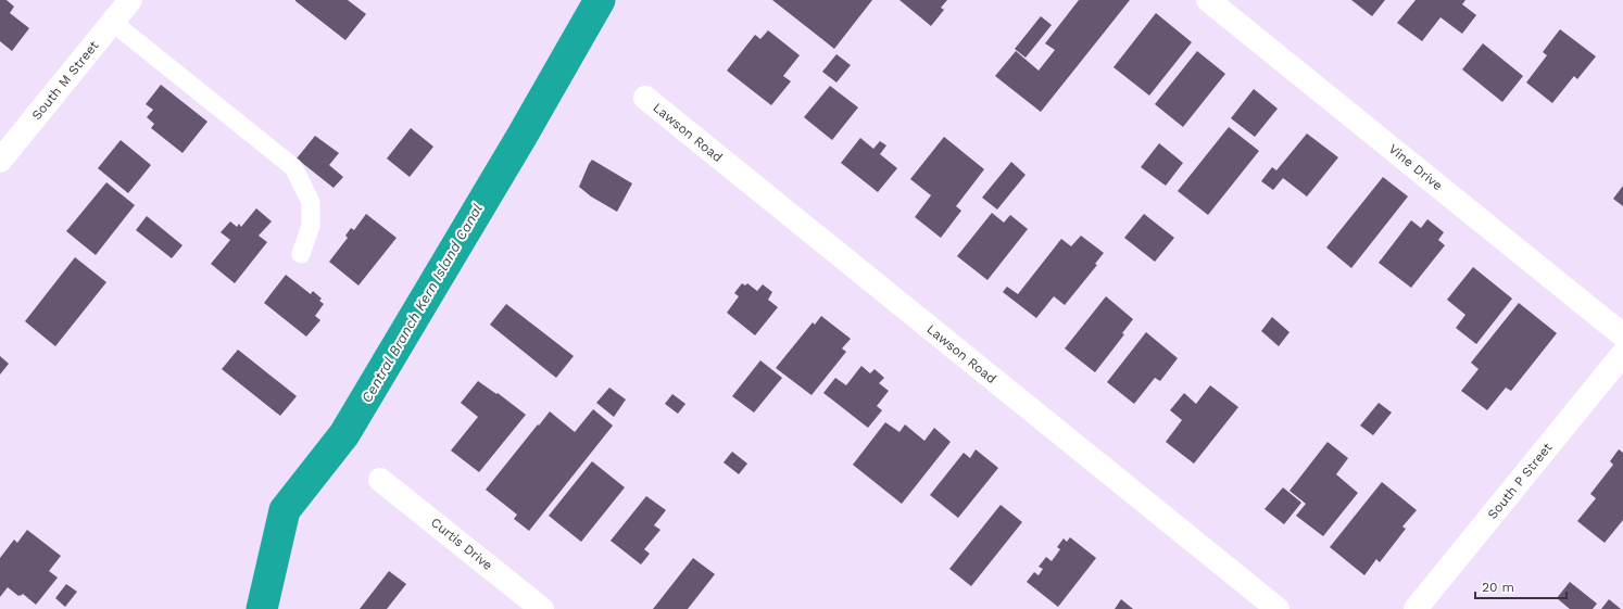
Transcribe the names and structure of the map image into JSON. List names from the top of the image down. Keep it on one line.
{"streets":{"street":["South M Street","Lawson Road","Vine Drive","South P Street","Curtis Drive"]},"water":["Central Branch Kern Island Canal"],"scale_bar":"20 m"}
